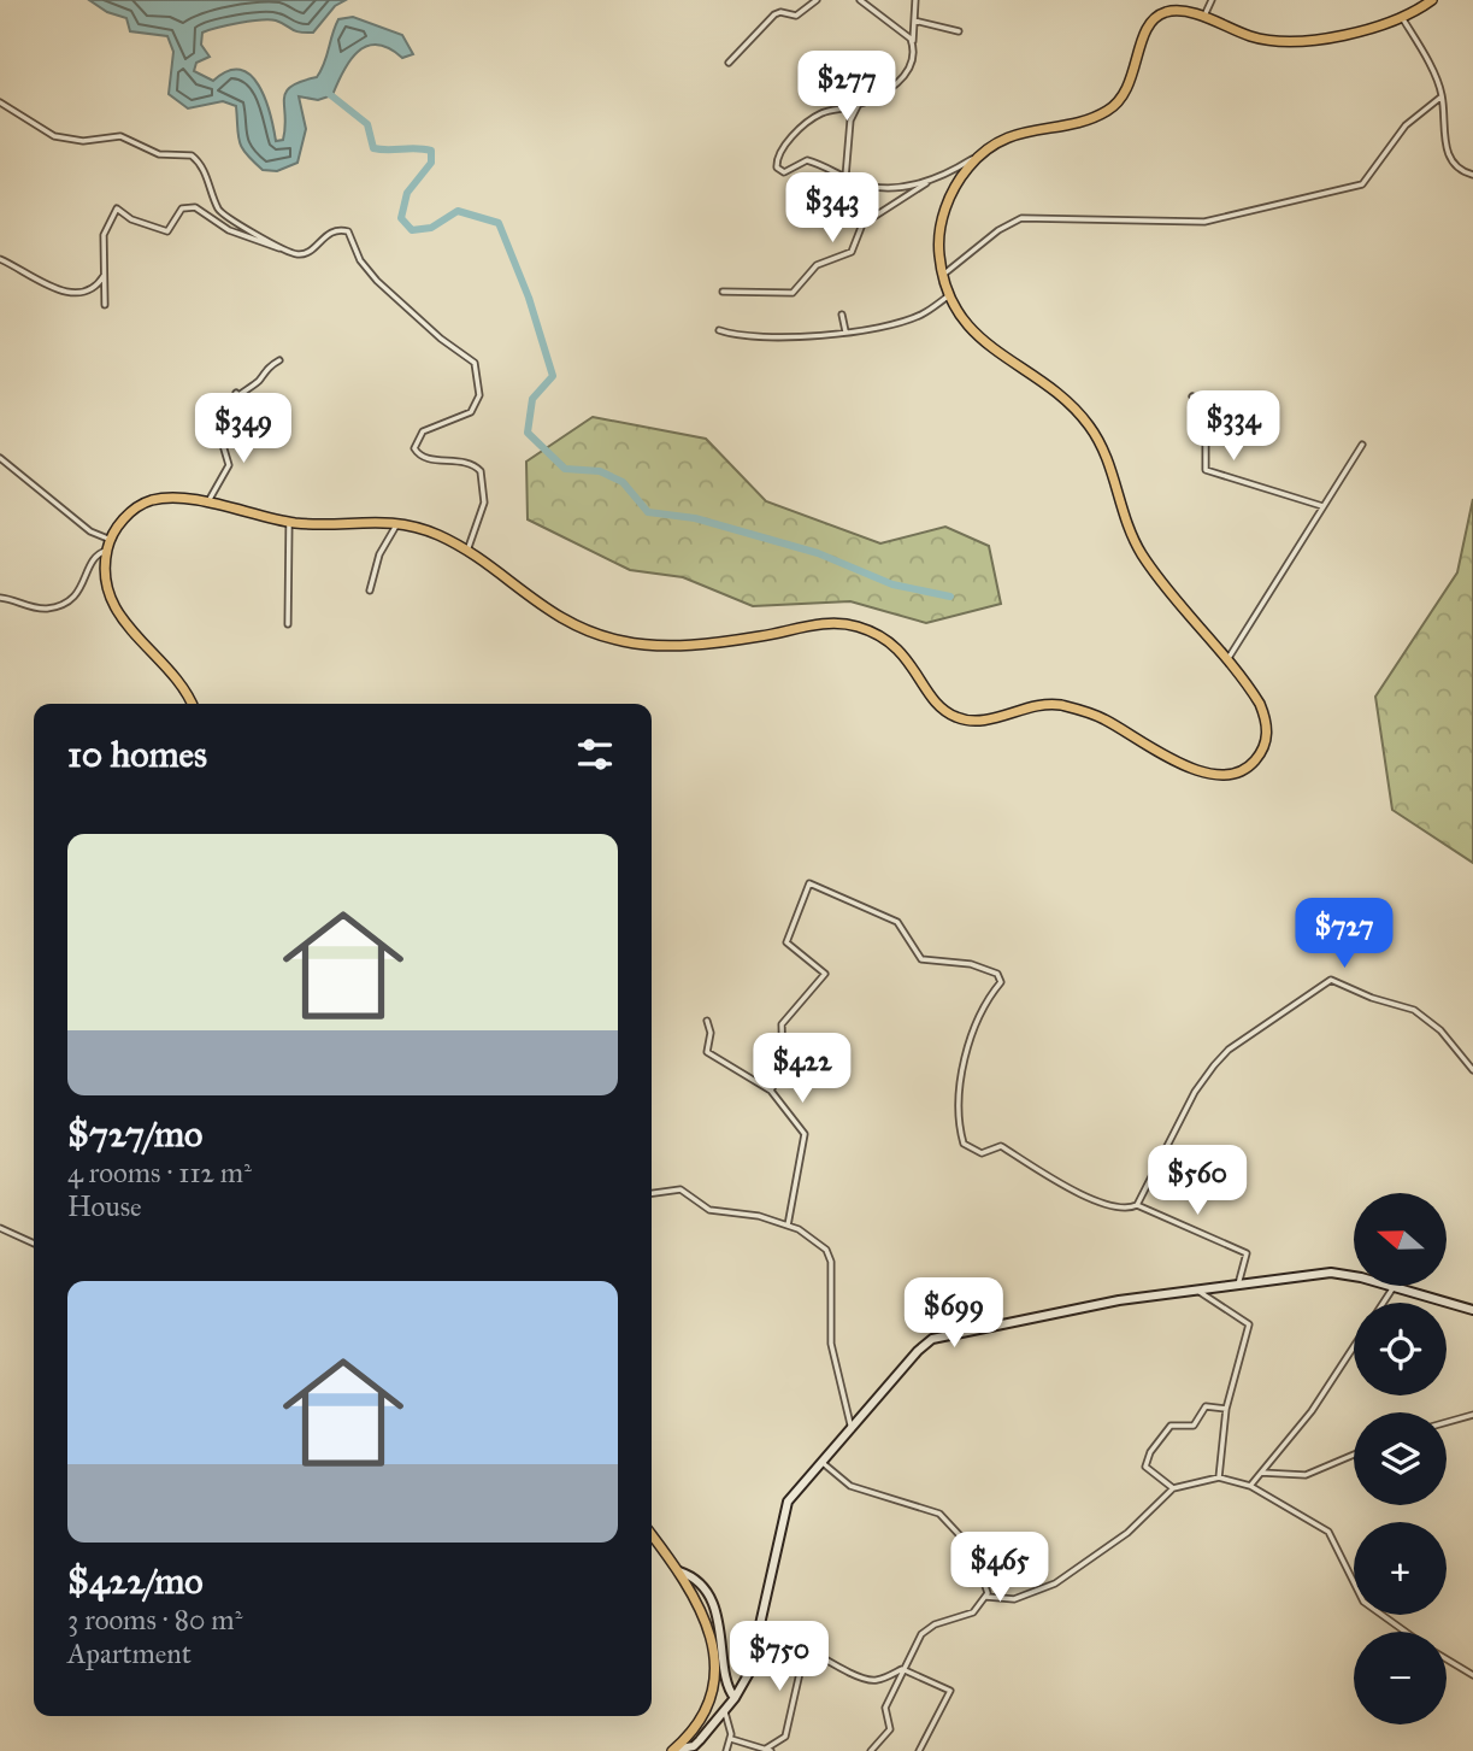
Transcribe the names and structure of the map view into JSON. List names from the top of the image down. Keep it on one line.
{"north":"left","page":{"price":["$277","$343","$334","$349","$727","$422","$560","$699","$465","$750"],"heading":"10 homes","list":[{"name":"$727/mo","note":"4 rooms · 112 m² · House"},{"name":"$422/mo","note":"3 rooms · 80 m² · Apartment"}],"map_buttons":["+","−"]}}
